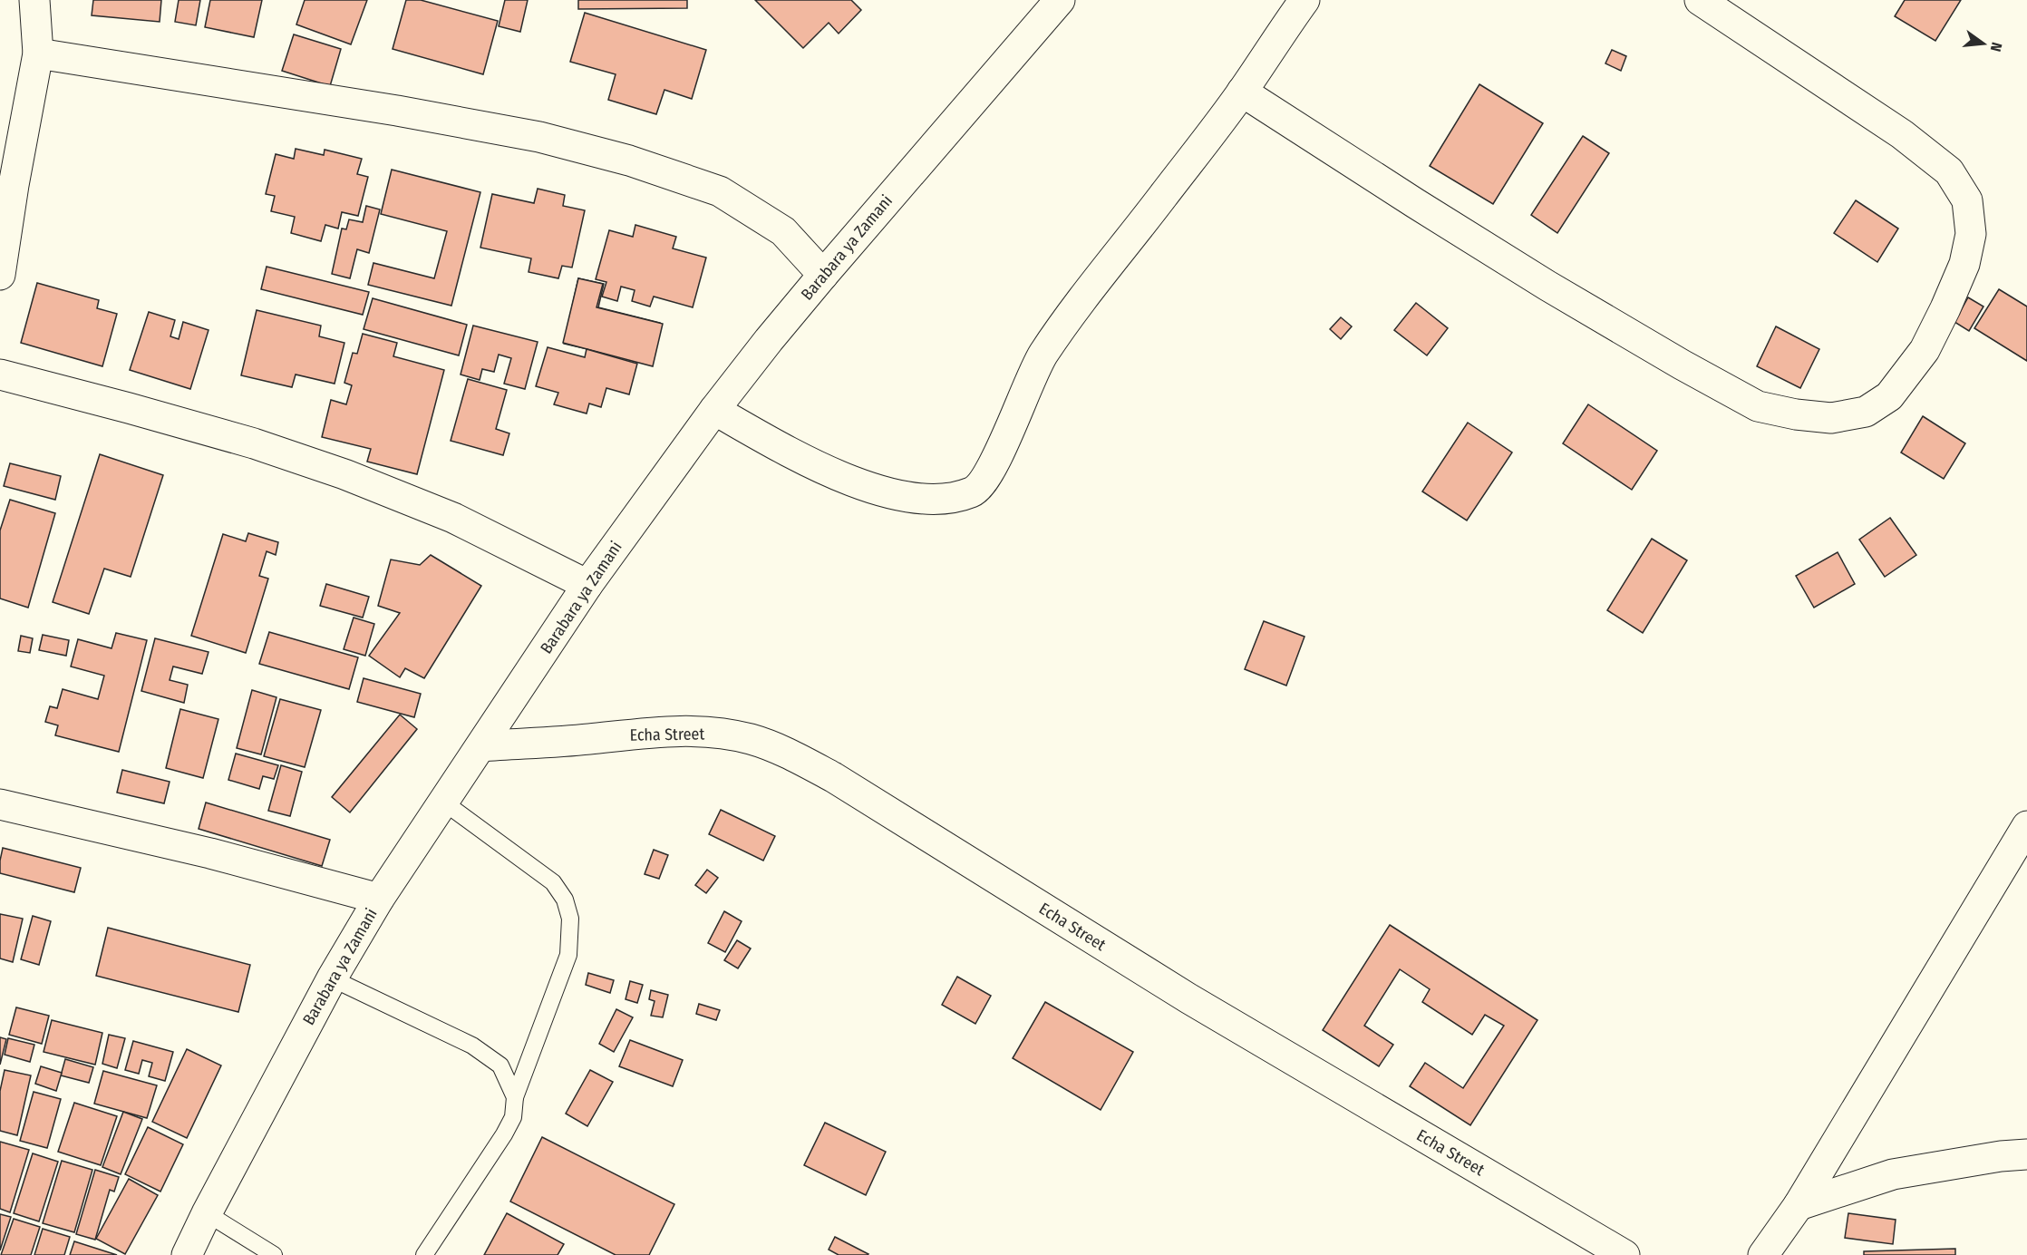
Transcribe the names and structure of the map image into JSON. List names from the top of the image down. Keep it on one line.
{"streets":{"street":["Barabara ya Zamani","Echa Street"]},"crossings":[["Barabara ya Zamani","Echa Street"]],"north":"right"}
